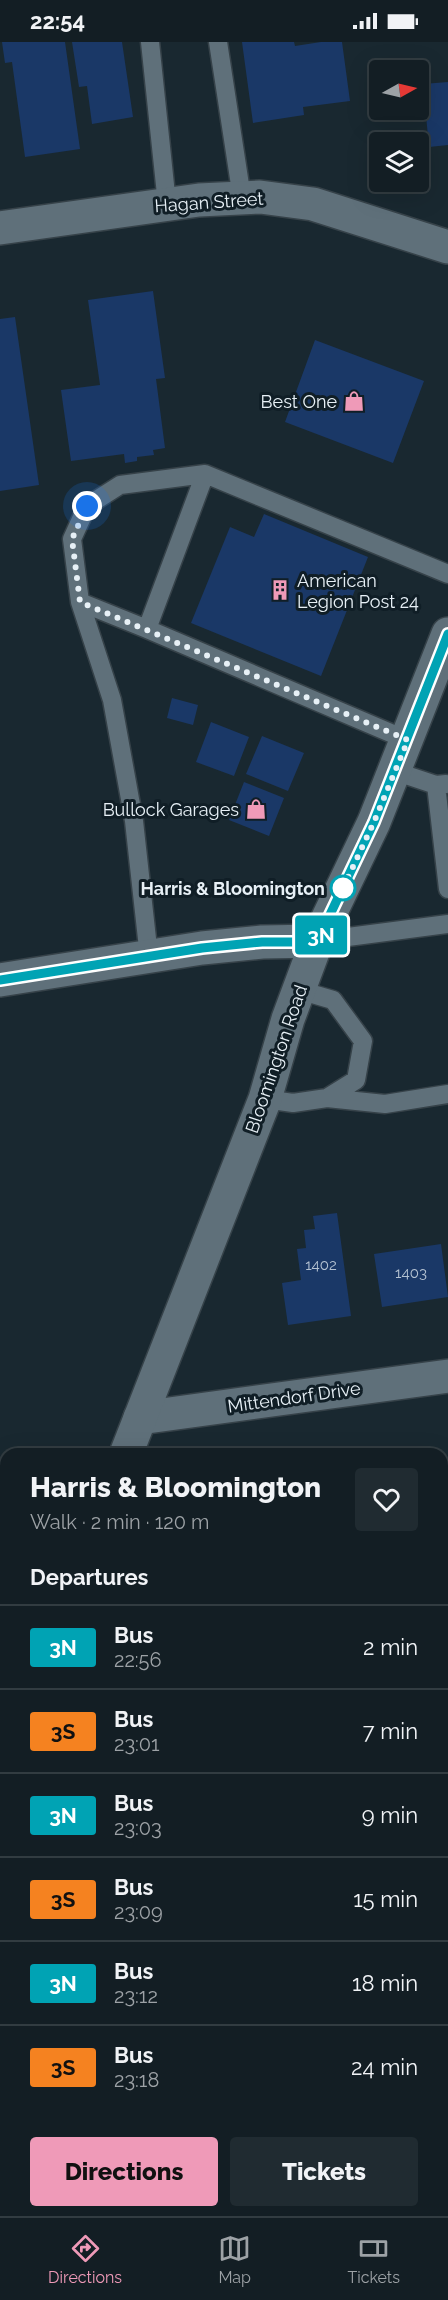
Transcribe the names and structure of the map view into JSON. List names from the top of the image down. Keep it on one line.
{"streets":{"street":["Hagan Street","Bloomington Road","Mittendorf Drive"]},"crossings":[["Bloomington Road","Mittendorf Drive"]],"places":{"shop":["Best One","Bullock Garages"],"building":["American Legion Post 24"],"other":["Harris & Bloomington"]},"lines":["bus line 3N"],"house_numbers":["1402","1403"],"north":"right","page":{"status":"22:54","on_map":"3N","heading":[["Harris & Bloomington","Walk · 2 min · 120 m"],"Departures"],"list":[{"mark":"3N","name":"Bus","note":"22:56","value":"2 min"},{"mark":"3S","name":"Bus","note":"23:01","value":"7 min"},{"mark":"3N","name":"Bus","note":"23:03","value":"9 min"},{"mark":"3S","name":"Bus","note":"23:09","value":"15 min"},{"mark":"3N","name":"Bus","note":"23:12","value":"18 min"},{"mark":"3S","name":"Bus","note":"23:18","value":"24 min"}],"buttons":["Directions","Tickets"],"tabs":["Directions","Map","Tickets"]}}
